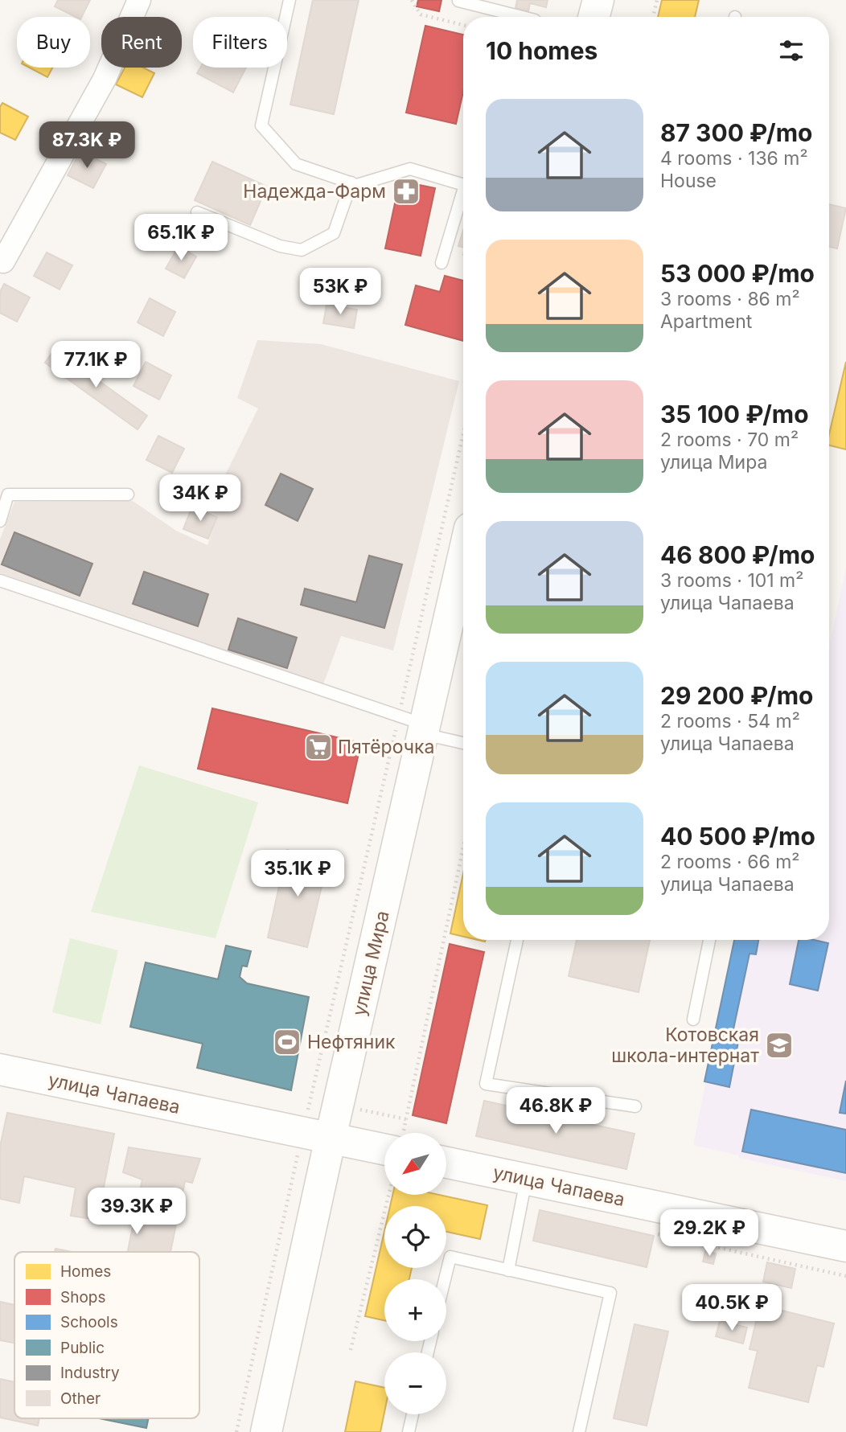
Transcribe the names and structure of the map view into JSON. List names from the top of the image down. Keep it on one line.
{"streets":{"street":["улица Мира","улица Чапаева"]},"crossings":[["улица Мира","улица Чапаева"]],"places":{"pharmacy":["Надежда-Фарм"],"supermarket":["Пятёрочка"],"sports":["Нефтяник"],"school or university":["Котовская школа-интернат"]},"legend":["Homes","Shops","Schools","Public","Industry","Other"],"north":"bottom left","page":{"chip":["Buy","Rent","Filters"],"heading":"10 homes","list":[{"name":"87 300 ₽/mo","note":"4 rooms · 136 m² · House"},{"name":"53 000 ₽/mo","note":"3 rooms · 86 m² · Apartment"},{"name":"35 100 ₽/mo","note":"2 rooms · 70 m² · улица Мира"},{"name":"46 800 ₽/mo","note":"3 rooms · 101 m² · улица Чапаева"},{"name":"29 200 ₽/mo","note":"2 rooms · 54 m² · улица Чапаева"},{"name":"40 500 ₽/mo","note":"2 rooms · 66 m² · улица Чапаева"}],"price":["87.3K ₽","65.1K ₽","53K ₽","77.1K ₽","34K ₽","35.1K ₽","46.8K ₽","39.3K ₽","29.2K ₽","40.5K ₽"],"map_buttons":["+","−"]}}
